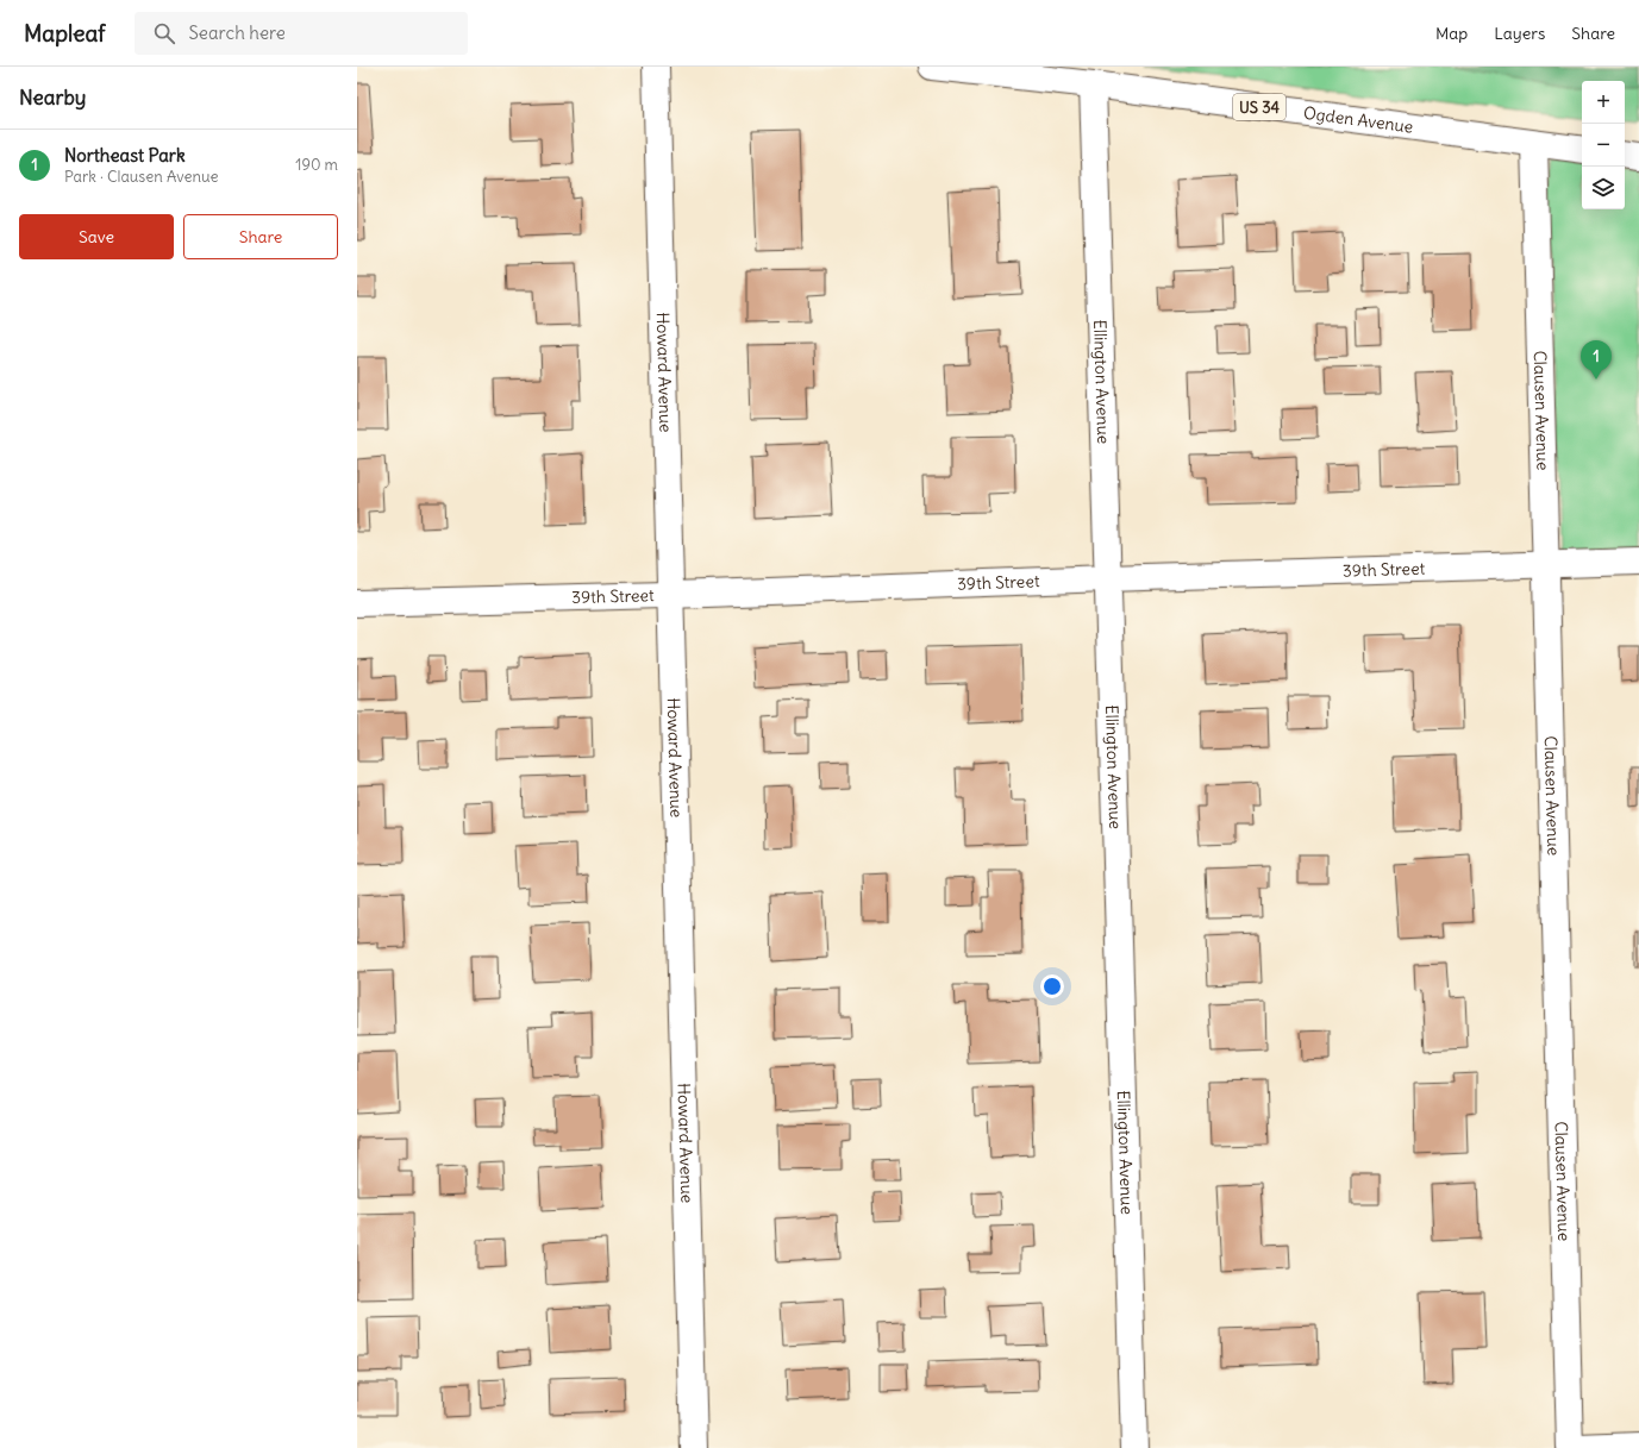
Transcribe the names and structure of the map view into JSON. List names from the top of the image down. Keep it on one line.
{"streets":{"street":["US 34","Ogden Avenue","Howard Avenue","Ellington Avenue","Clausen Avenue","39th Street"]},"crossings":[["Ogden Avenue","Ellington Avenue"],["Ogden Avenue","Clausen Avenue"],["Howard Avenue","39th Street"],["Ellington Avenue","39th Street"],["Clausen Avenue","39th Street"]],"page":{"header":"Mapleaf","search":"Search here","nav":["Map","Layers","Share"],"heading":"Nearby","map_buttons":["+","−"],"list":[{"mark":"1","name":"Northeast Park","note":"Park · Clausen Avenue","value":"190 m"}],"buttons":["Save","Share"],"pins":"1"}}
